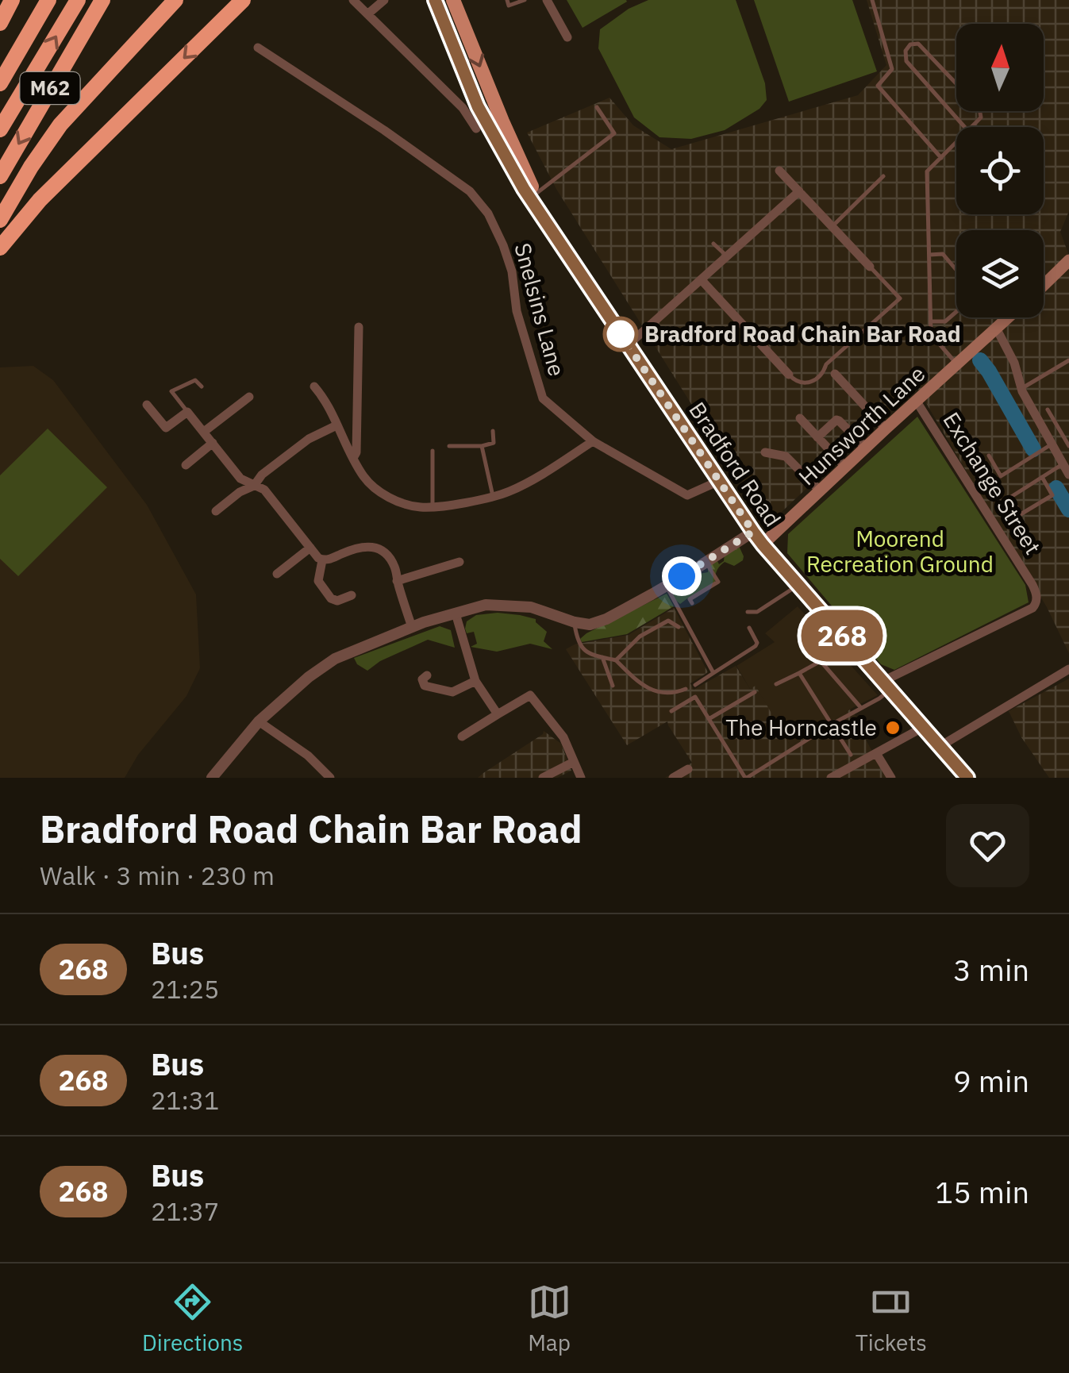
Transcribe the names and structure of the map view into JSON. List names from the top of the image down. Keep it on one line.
{"streets":{"highway":["M62"],"main road":["Hunsworth Lane","Bradford Road"],"street":["Snelsins Lane","Exchange Street"]},"crossings":[["Snelsins Lane","Bradford Road"],["Hunsworth Lane","Bradford Road"],["Hunsworth Lane","Exchange Street"],["Bradford Road","Exchange Street"]],"parks":["Moorend Recreation Ground"],"places":["Bradford Road Chain Bar Road","The Horncastle"],"lines":["bus line 268"],"north":"top","page":{"on_map":"268","heading":["Bradford Road Chain Bar Road","Walk · 3 min · 230 m"],"list":[{"mark":"268","name":"Bus","note":"21:25","value":"3 min"},{"mark":"268","name":"Bus","note":"21:31","value":"9 min"},{"mark":"268","name":"Bus","note":"21:37","value":"15 min"}],"tabs":["Directions","Map","Tickets"]}}
